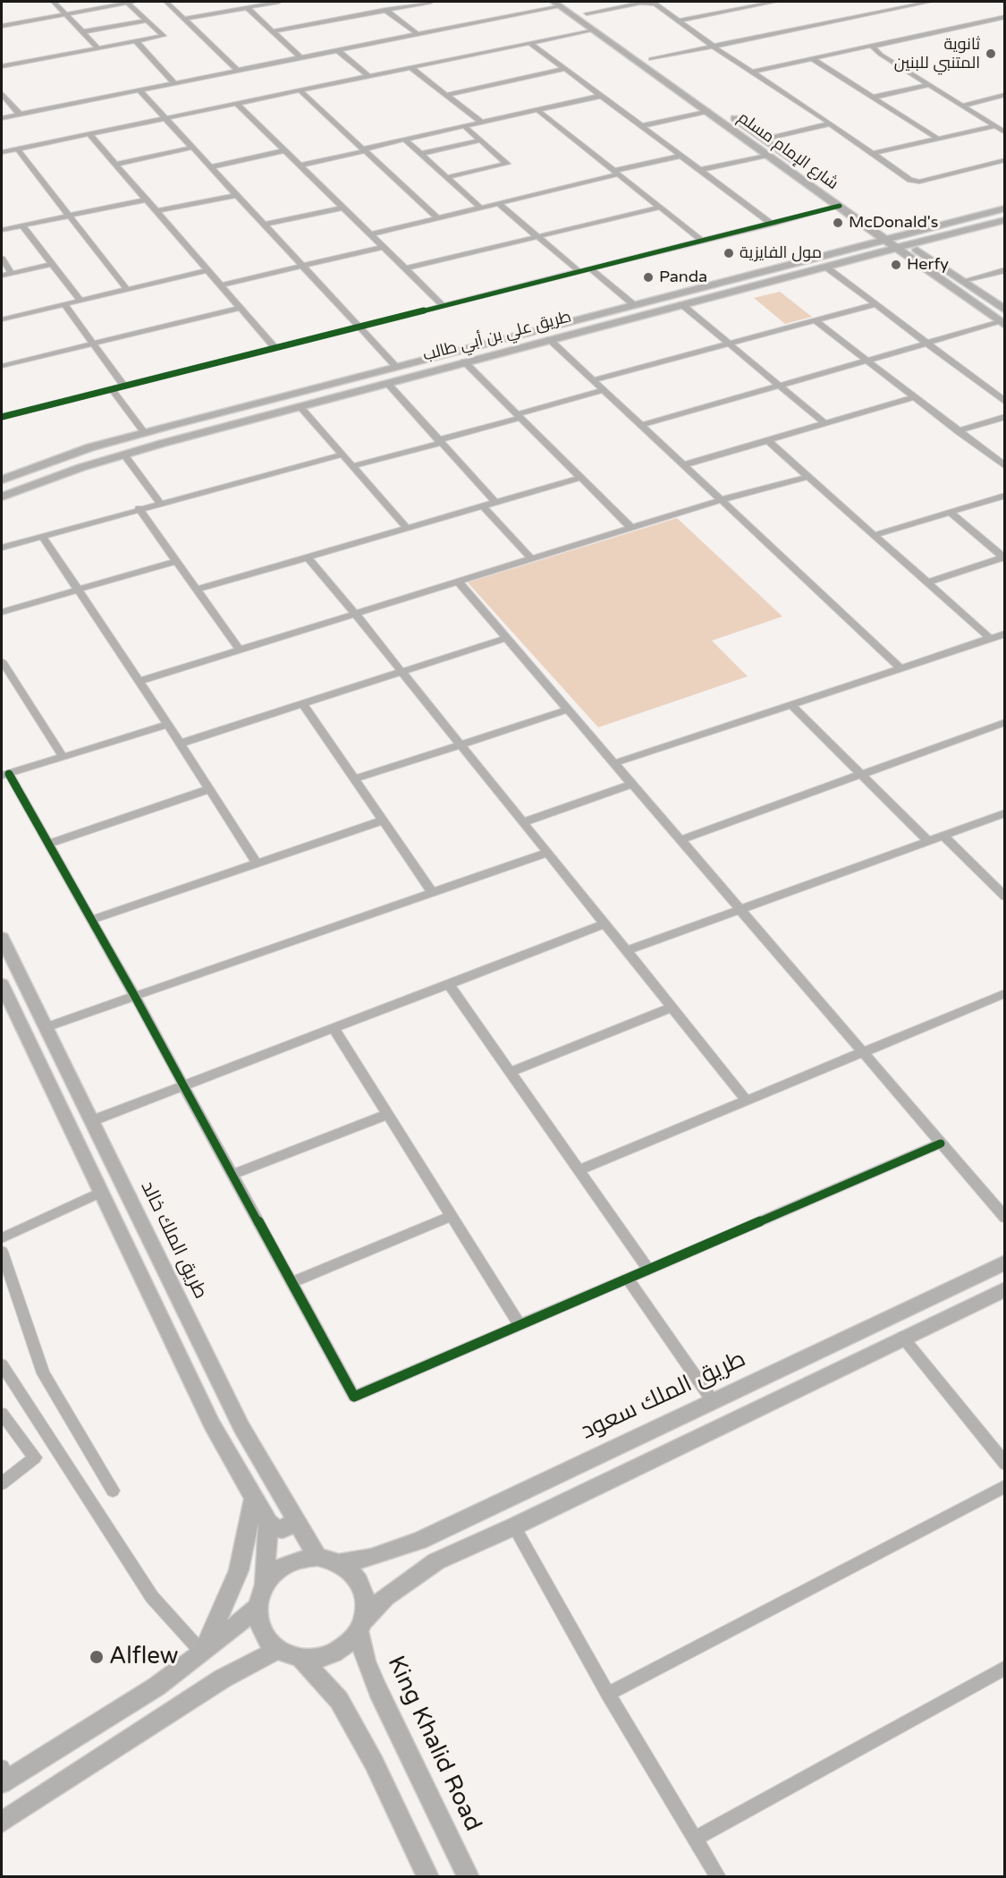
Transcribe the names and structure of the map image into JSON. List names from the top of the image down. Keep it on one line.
{"streets":{"main road":["شارع الإمام مسلم","طريق علي بن أبي طالب","طريق الملك خالد","طريق الملك سعود","King Khalid Road"]},"crossings":[["شارع الإمام مسلم","طريق علي بن أبي طالب"],["طريق الملك خالد","طريق الملك سعود"],["طريق الملك خالد","King Khalid Road"],["طريق الملك سعود","King Khalid Road"]],"places":["ثانوية المتنبي للبنين","McDonald's","مول الفايزية","Herfy","Panda","Alflew"]}
